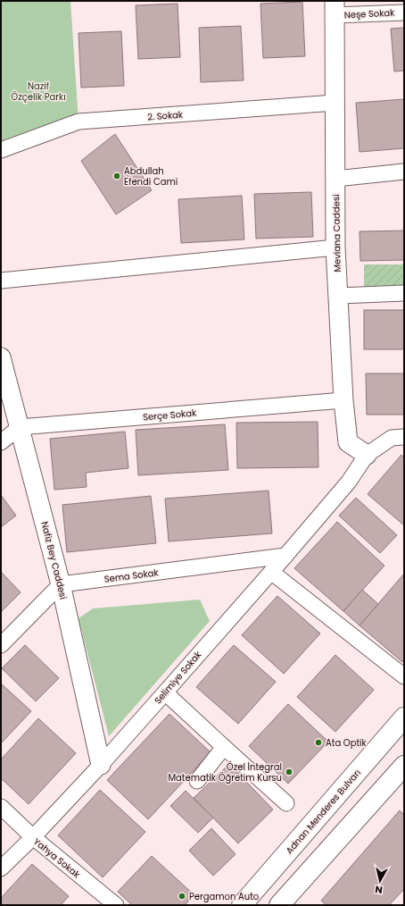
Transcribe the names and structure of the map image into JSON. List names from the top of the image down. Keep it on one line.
{"streets":{"main road":["Adnan Menderes Bulvarı"],"street":["Neşe Sokak","2. Sokak","Mevlana Caddesi","Serçe Sokak","Nafiz Bey Caddesi","Sema Sokak","Selimiye Sokak","Yahya Sokak"]},"crossings":[["Neşe Sokak","Mevlana Caddesi"],["2. Sokak","Mevlana Caddesi"],["Mevlana Caddesi","Serçe Sokak"],["Mevlana Caddesi","Selimiye Sokak"],["Serçe Sokak","Nafiz Bey Caddesi"],["Nafiz Bey Caddesi","Sema Sokak"],["Nafiz Bey Caddesi","Selimiye Sokak"],["Sema Sokak","Selimiye Sokak"],["Selimiye Sokak","Yahya Sokak"]],"parks":["Nazif Özçelik Parkı"],"places":["Abdullah Efendi Cami","Ata Optik","Özel İntegral Matematik Öğretim Kursu","Pergamon Auto"],"north":"bottom"}
